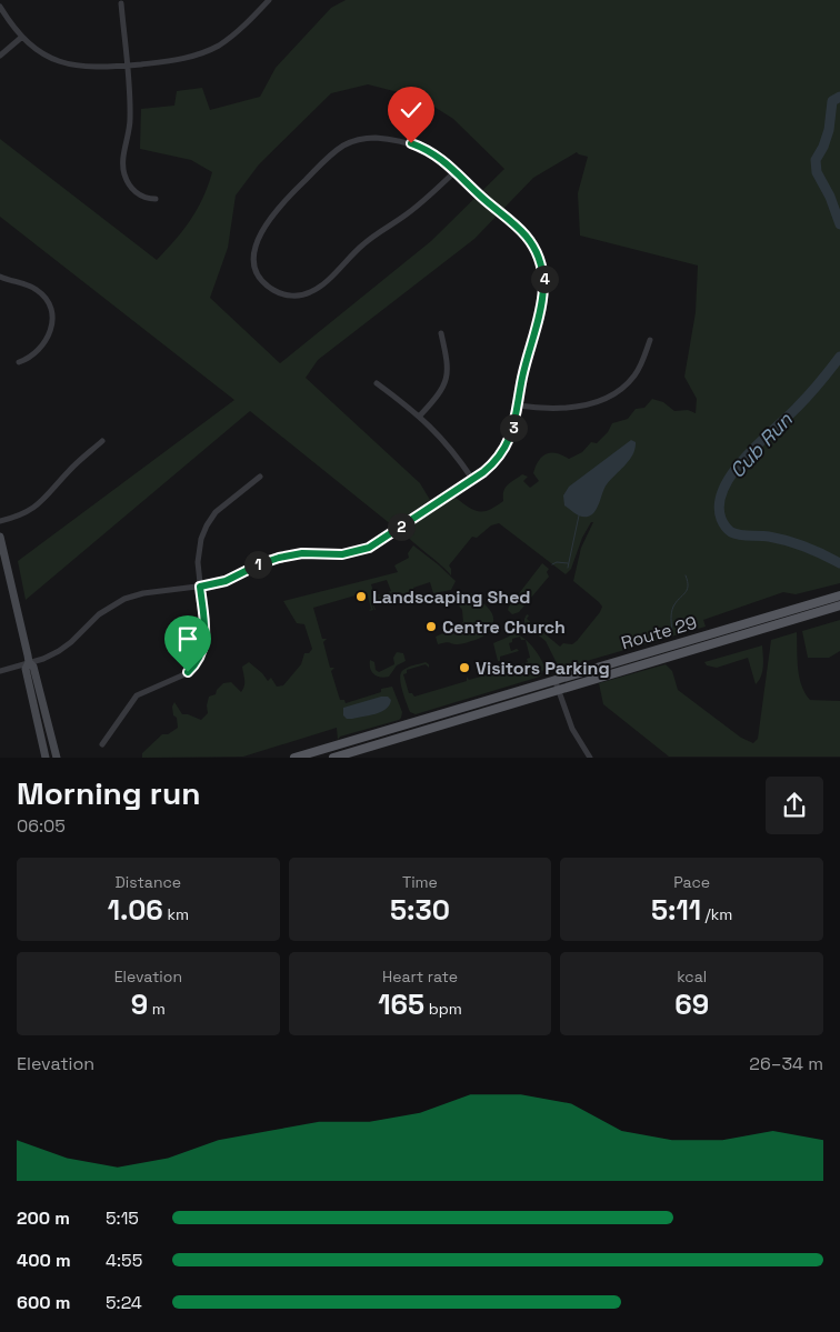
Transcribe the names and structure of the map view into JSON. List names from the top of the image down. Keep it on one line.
{"streets":{"main road":["Route 29"]},"water":["Cub Run"],"places":["Landscaping Shed","Centre Church","Visitors Parking"],"page":{"pins":["4","3","2","1"],"heading":["Morning run","06:05"],"stats":[["Distance","1.06 km"],["Time","5:30"],["Pace","5:11 /km"],["Elevation","9 m"],["Heart rate","165 bpm"],["kcal","69"]],"chart":["Elevation","26–34 m"],"list":[{"name":"200 m","note":"5:15"},{"name":"400 m","note":"4:55"},{"name":"600 m","note":"5:24"}]}}
